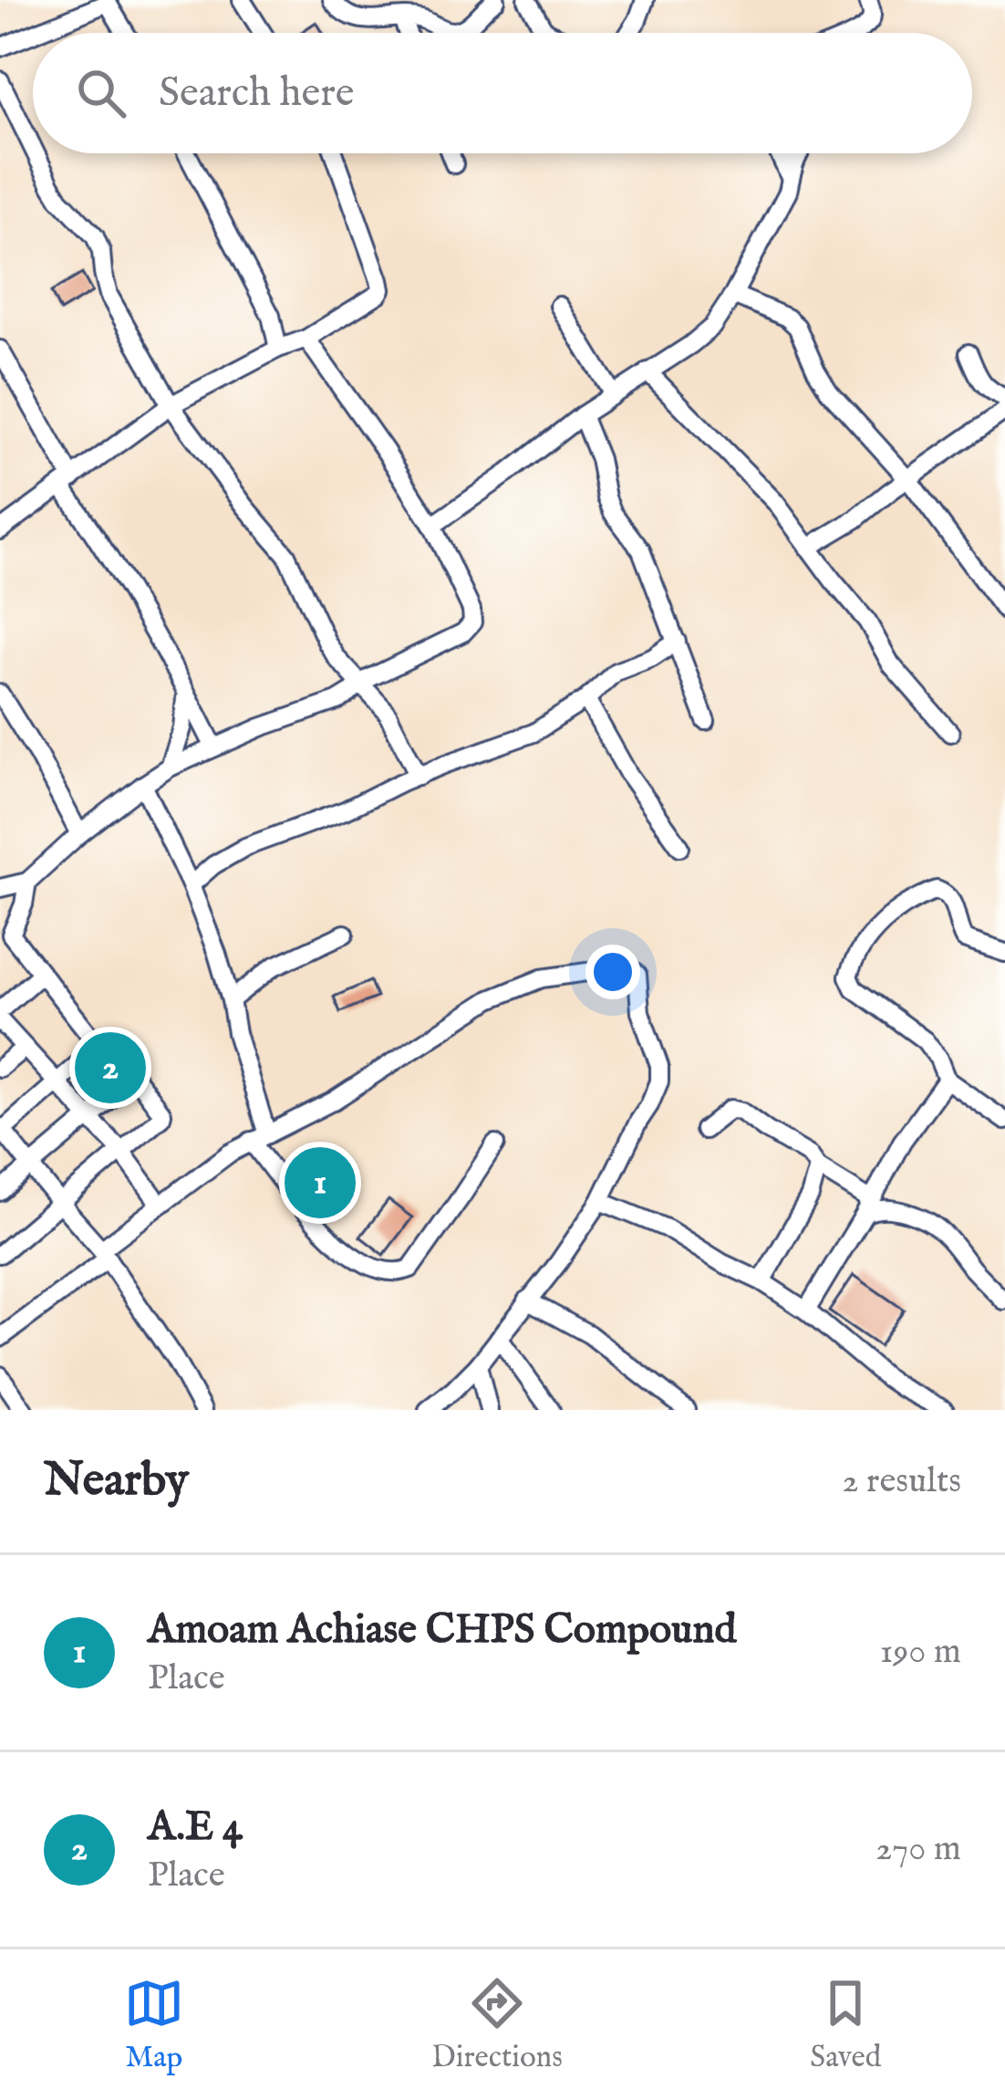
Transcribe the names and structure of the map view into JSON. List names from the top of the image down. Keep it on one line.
{"page":{"search":"Search here","pins":["2","1"],"heading":["Nearby","2 results"],"list":[{"mark":"1","name":"Amoam Achiase CHPS Compound","note":"Place","value":"190 m"},{"mark":"2","name":"A.E 4","note":"Place","value":"270 m"}],"nav":["Map","Directions","Saved"]}}
